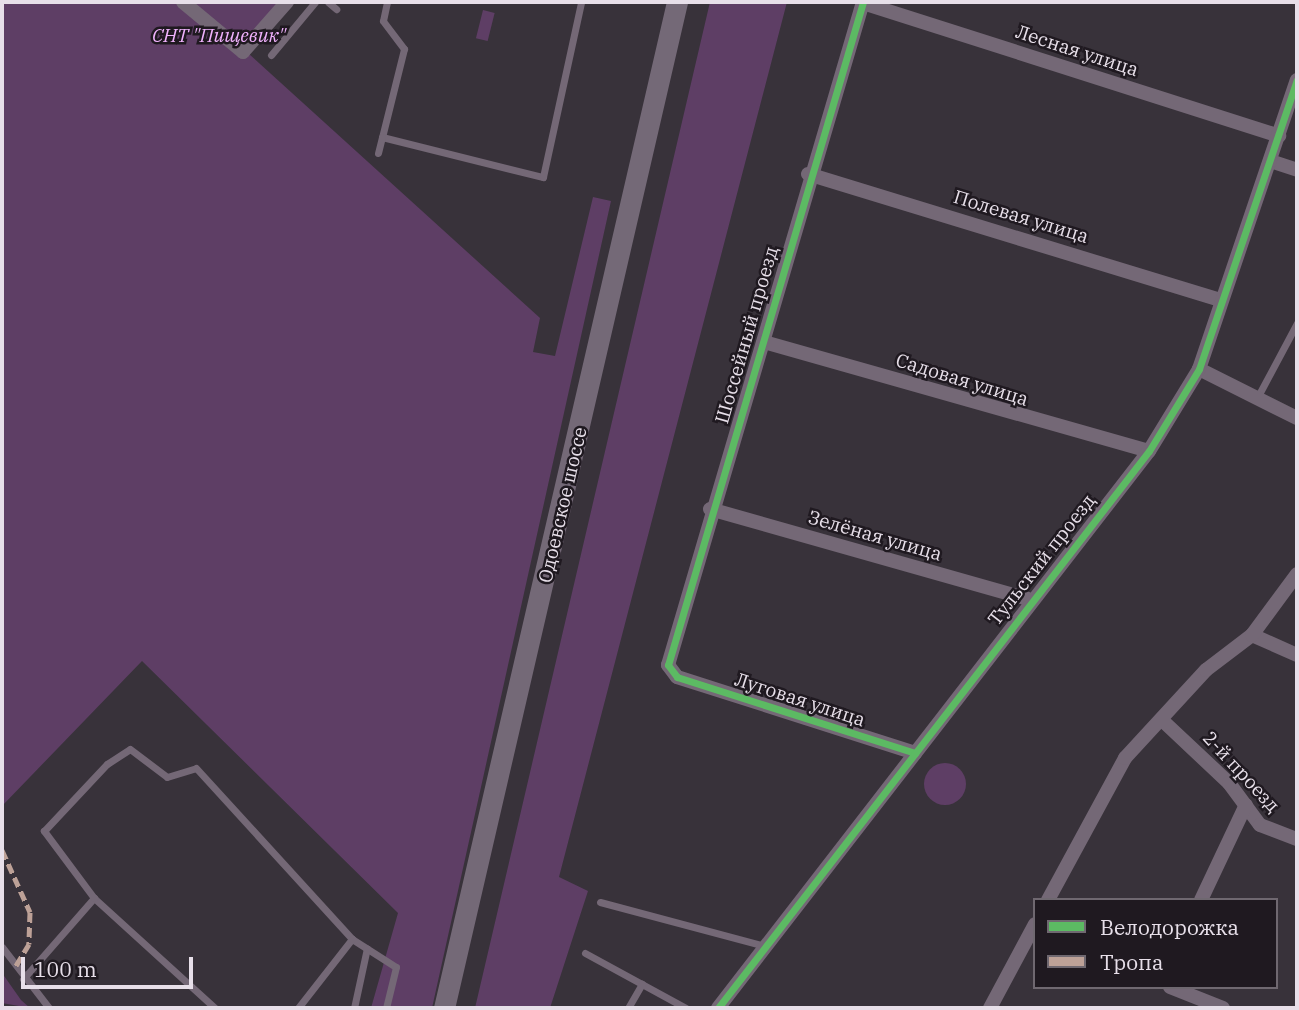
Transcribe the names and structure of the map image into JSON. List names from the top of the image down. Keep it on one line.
{"streets":{"main road":["Одоевское шоссе"],"street":["Лесная улица","Полевая улица","Шоссейный проезд","Садовая улица","Зелёная улица","Тульский проезд","Луговая улица","2-й проезд"]},"crossings":[["Лесная улица","Шоссейный проезд"],["Лесная улица","Тульский проезд"],["Полевая улица","Шоссейный проезд"],["Полевая улица","Тульский проезд"],["Шоссейный проезд","Садовая улица"],["Шоссейный проезд","Зелёная улица"],["Шоссейный проезд","Луговая улица"],["Садовая улица","Тульский проезд"],["Зелёная улица","Тульский проезд"],["Тульский проезд","Луговая улица"]],"parks":["СНТ \"Пищевик\""],"legend":["Велодорожка","Тропа"],"scale_bar":"100 m"}
